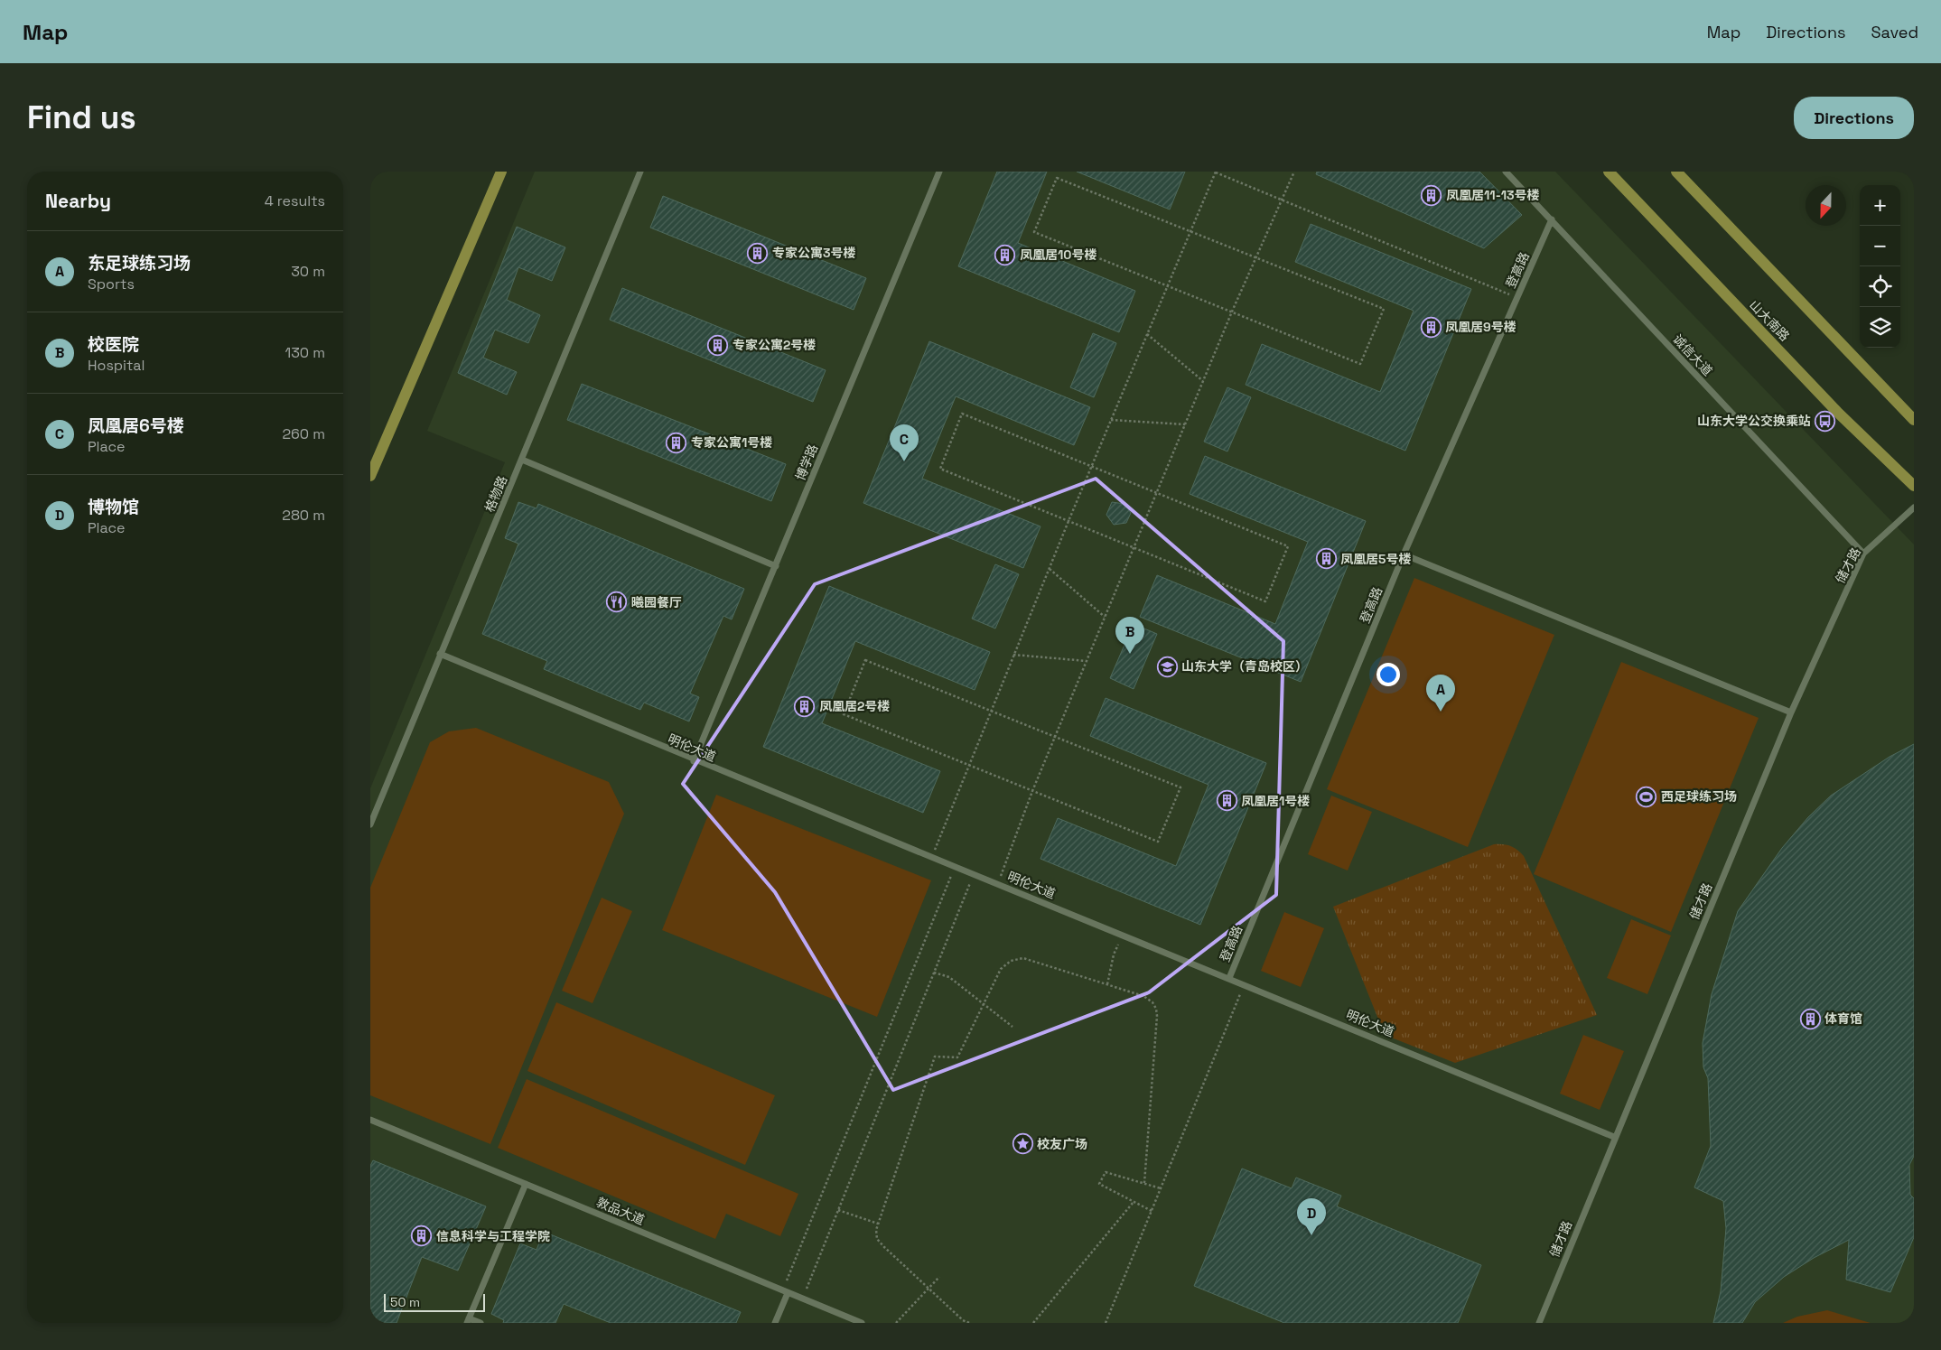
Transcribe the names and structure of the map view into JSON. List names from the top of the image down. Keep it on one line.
{"streets":{"main road":["山大南路"],"lane":["登高路","诚信大道","博学路","格物路","储才路","明伦大道","敦品大道"]},"crossings":[["登高路","诚信大道"],["登高路","明伦大道"],["诚信大道","储才路"],["博学路","明伦大道"],["格物路","明伦大道"],["储才路","明伦大道"]],"places":{"building":["凤凰居11-13号楼","专家公寓3号楼","凤凰居10号楼","凤凰居9号楼","专家公寓2号楼","专家公寓1号楼","凤凰居5号楼","凤凰居2号楼","凤凰居1号楼","体育馆","信息科学与工程学院"],"bus stop":["山东大学公交换乘站"],"restaurant":["曦园餐厅"],"school or university":["山东大学（青岛校区）"],"sports":["西足球练习场"],"place":["校友广场"]},"scale_bar":"50 m","north":"bottom","page":{"header":"Map","nav":["Map","Directions","Saved"],"buttons":"Directions","title":"Find us","heading":["Nearby","4 results"],"map_buttons":["+","−"],"list":[{"mark":"A","name":"东足球练习场","note":"Sports","value":"30 m"},{"mark":"B","name":"校医院","note":"Hospital","value":"130 m"},{"mark":"C","name":"凤凰居6号楼","note":"Place","value":"260 m"},{"mark":"D","name":"博物馆","note":"Place","value":"280 m"}],"pins":["C","B","A","D"],"scale":"50 m"}}
